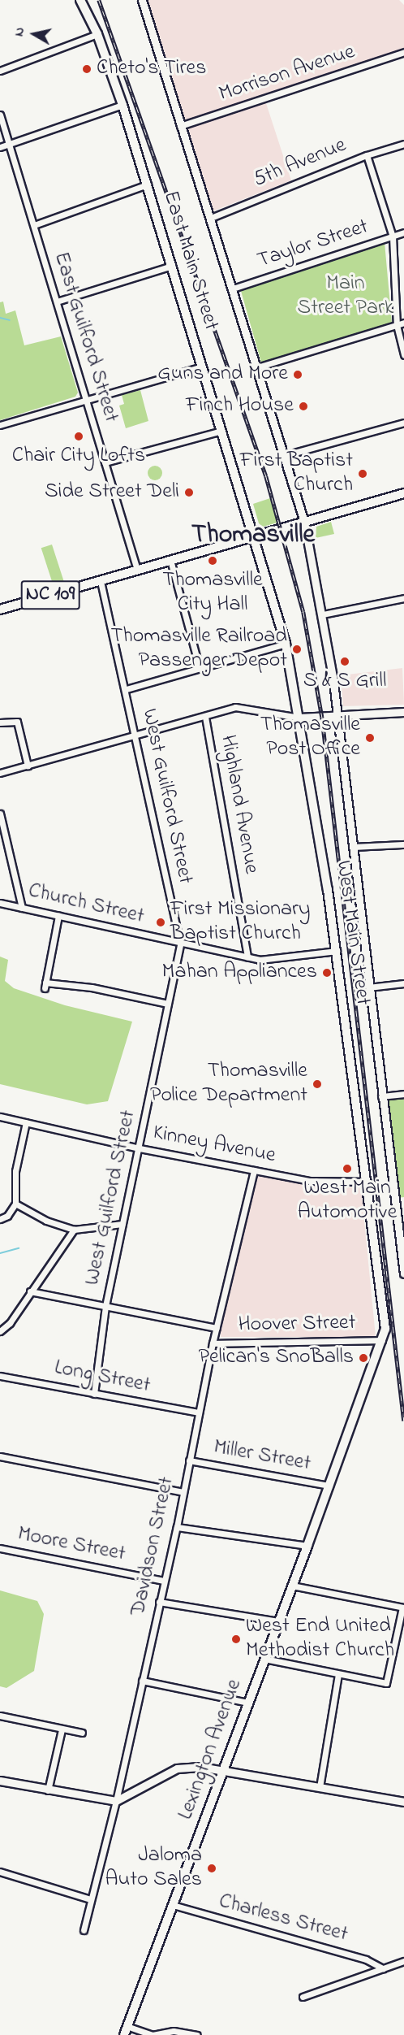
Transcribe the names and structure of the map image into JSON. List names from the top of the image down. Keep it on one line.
{"streets":{"main road":["East Main Street","NC 109","West Main Street","Lexington Avenue"],"street":["Morrison Avenue","5th Avenue","Taylor Street","East Guilford Street","West Guilford Street","Highland Avenue","Church Street","Kinney Avenue","Hoover Street","Long Street","Miller Street","Moore Street","Davidson Street","Charless Street"]},"crossings":[["Morrison Avenue","East Main Street"],["5th Avenue","East Main Street"],["Taylor Street","East Main Street"],["East Main Street","NC 109"],["East Main Street","West Main Street"],["East Guilford Street","NC 109"],["NC 109","West Guilford Street"],["NC 109","West Main Street"],["West Guilford Street","Church Street"],["West Guilford Street","Kinney Avenue"],["West Guilford Street","Long Street"],["Highland Avenue","Church Street"],["Church Street","West Main Street"],["West Main Street","Kinney Avenue"],["West Main Street","Hoover Street"],["West Main Street","Lexington Avenue"],["Kinney Avenue","Davidson Street"],["Hoover Street","Davidson Street"],["Hoover Street","Lexington Avenue"],["Long Street","Davidson Street"],["Miller Street","Davidson Street"],["Miller Street","Lexington Avenue"],["Moore Street","Davidson Street"],["Lexington Avenue","Charless Street"]],"districts":["Thomasville"],"parks":["Main Street Park"],"places":["Cheto's Tires","Guns and More","Finch House","Chair City Lofts","First Baptist Church","Side Street Deli","Thomasville City Hall","Thomasville Railroad Passenger Depot","S & S Grill","Thomasville Post Office","First Missionary Baptist Church","Mahan Appliances","Thomasville Police Department","West Main Automotive","Pelican's SnoBalls","West End United Methodist Church","Jaloma Auto Sales"],"north":"left"}
